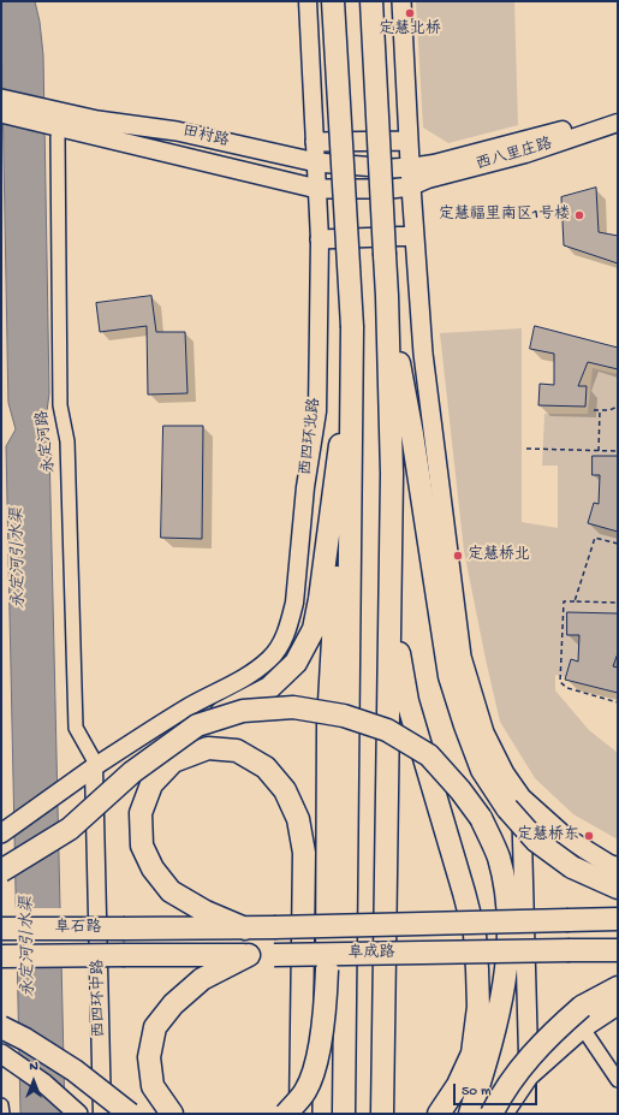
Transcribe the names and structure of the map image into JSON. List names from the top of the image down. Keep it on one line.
{"streets":{"highway":["阜石路","阜成路"],"main road":["田村路"],"street":["西八里庄路","西四环北路","永定河路","西四环中路"]},"crossings":[["田村路","西八里庄路"],["田村路","西四环北路"],["田村路","永定河路"],["西四环北路","永定河路"],["西四环北路","西四环中路"],["永定河路","西四环中路"],["阜石路","阜成路"]],"water":["永定河引水渠"],"places":["定慧北桥","定慧福里南区1号楼","定慧桥北","定慧桥东"],"scale_bar":"50 m","north":"top"}
